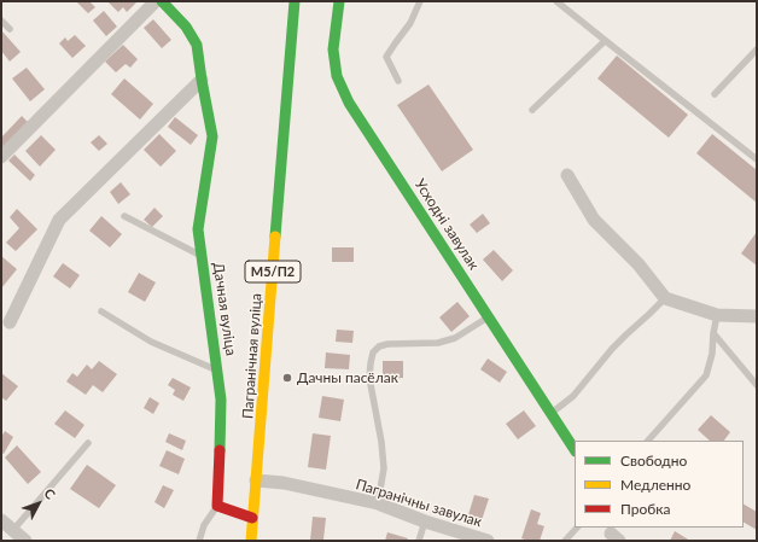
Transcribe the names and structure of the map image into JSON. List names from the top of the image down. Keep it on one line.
{"streets":{"street":["Усходні завулак","М5/П2","Дачная вуліца","Пагранічная вуліца","Пагранічны завулак"]},"crossings":[["Пагранічная вуліца","Пагранічны завулак"]],"places":["Дачны пасёлак"],"legend":["Свободно","Медленно","Пробка"],"north":"top right"}
